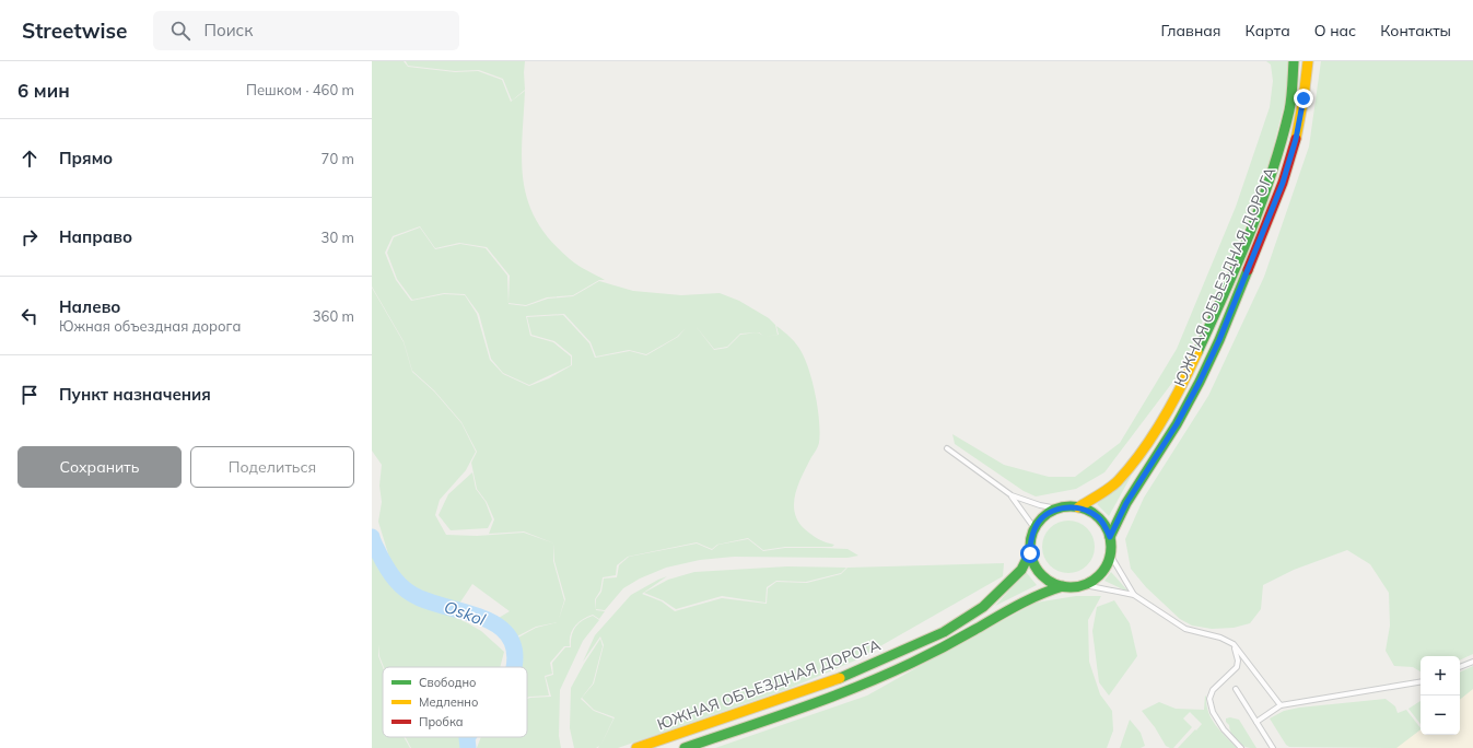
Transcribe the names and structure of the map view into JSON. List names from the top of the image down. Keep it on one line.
{"streets":{"main road":["ЮЖНАЯ ОБЪЕЗДНАЯ ДОРОГА"]},"water":["Oskol"],"legend":["Свободно","Медленно","Пробка"],"page":{"header":"Streetwise","search":"Поиск","nav":["Главная","Карта","О нас","Контакты"],"heading":["6 мин","Пешком · 460 m"],"list":[["Прямо","70 m"],["Направо","30 m"],["Налево","Южная объездная дорога","360 m"],"Пункт назначения"],"buttons":["Сохранить","Поделиться"],"map_buttons":["+","−"]}}
